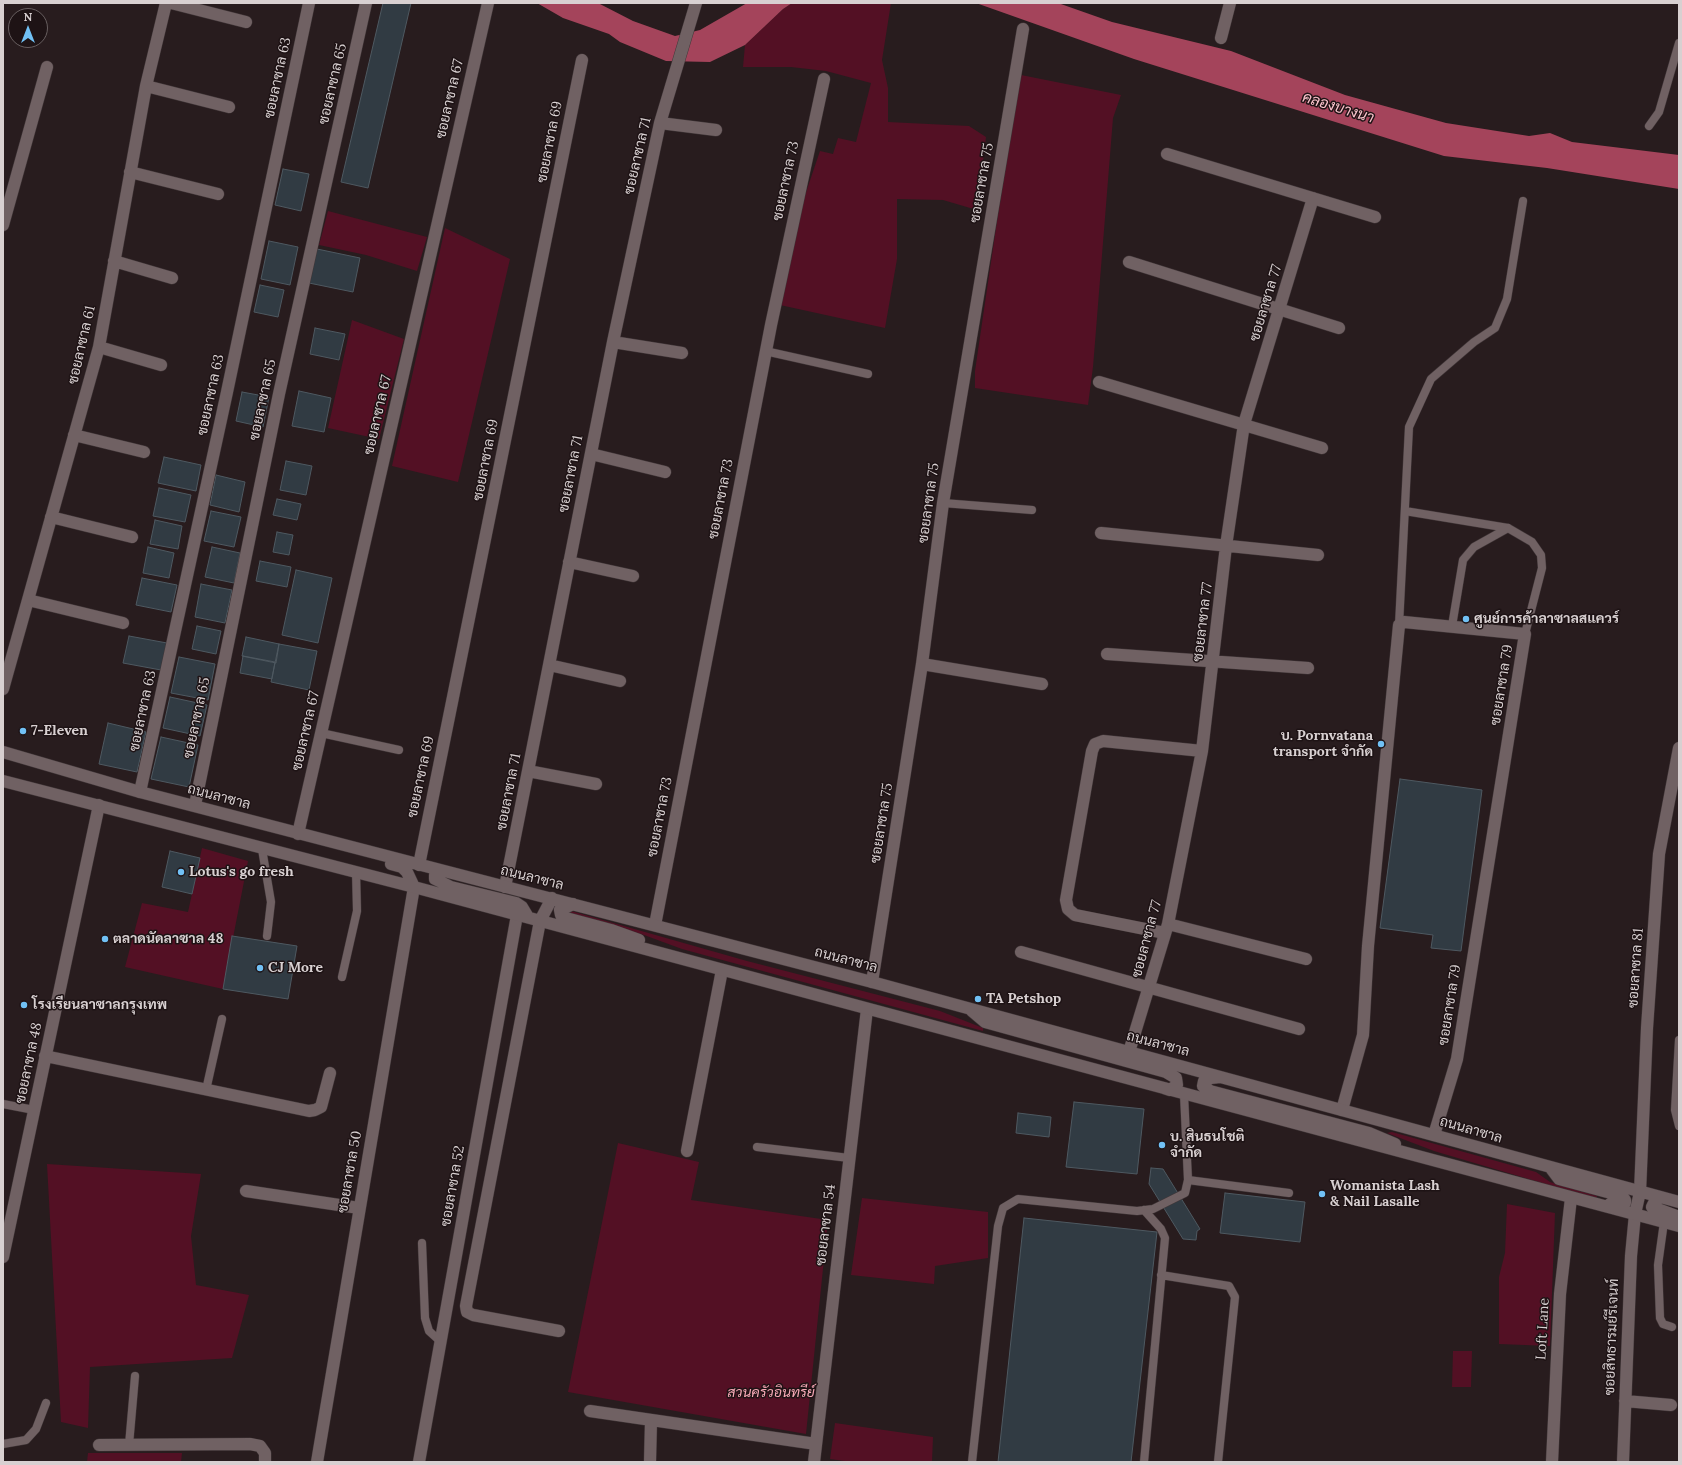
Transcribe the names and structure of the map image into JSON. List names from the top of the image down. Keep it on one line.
{"streets":{"street":["ซอยลาซาล 63","ซอยลาซาล 65","ซอยลาซาล 67","ซอยลาซาล 69","ซอยลาซาล 71","ซอยลาซาล 73","ซอยลาซาล 75","ซอยลาซาล 77","ซอยลาซาล 61","ซอยลาซาล 79","ถนนลาซาล","ซอยลาซาล 81","ซอยลาซาล 48","ซอยลาซาล 50","ซอยลาซาล 52","ซอยลาซาล 54","Loft Lane","ซอยสิทธารมย์รีเจนท์"]},"crossings":[["ซอยลาซาล 63","ถนนลาซาล"],["ซอยลาซาล 65","ถนนลาซาล"],["ซอยลาซาล 67","ถนนลาซาล"],["ซอยลาซาล 69","ถนนลาซาล"],["ซอยลาซาล 71","ถนนลาซาล"],["ซอยลาซาล 73","ถนนลาซาล"],["ซอยลาซาล 75","ถนนลาซาล"],["ซอยลาซาล 77","ถนนลาซาล"],["ซอยลาซาล 79","ถนนลาซาล"],["ถนนลาซาล","ซอยลาซาล 81"],["ซอยลาซาล 81","ซอยสิทธารมย์รีเจนท์"]],"water":["คลองบางนา"],"parks":["สวนครัวอินทรีย์"],"places":["ศูนย์การค้าลาซาลสแควร์","7-Eleven","บ. Pornvatana transport จำกัด","Lotus's go fresh","ตลาดนัดลาซาล 48","CJ More","TA Petshop","โรงเรียนลาซาลกรุงเทพ","บ. สินธนโชติ จำกัด","Womanista Lash & Nail Lasalle"],"north":"top"}
